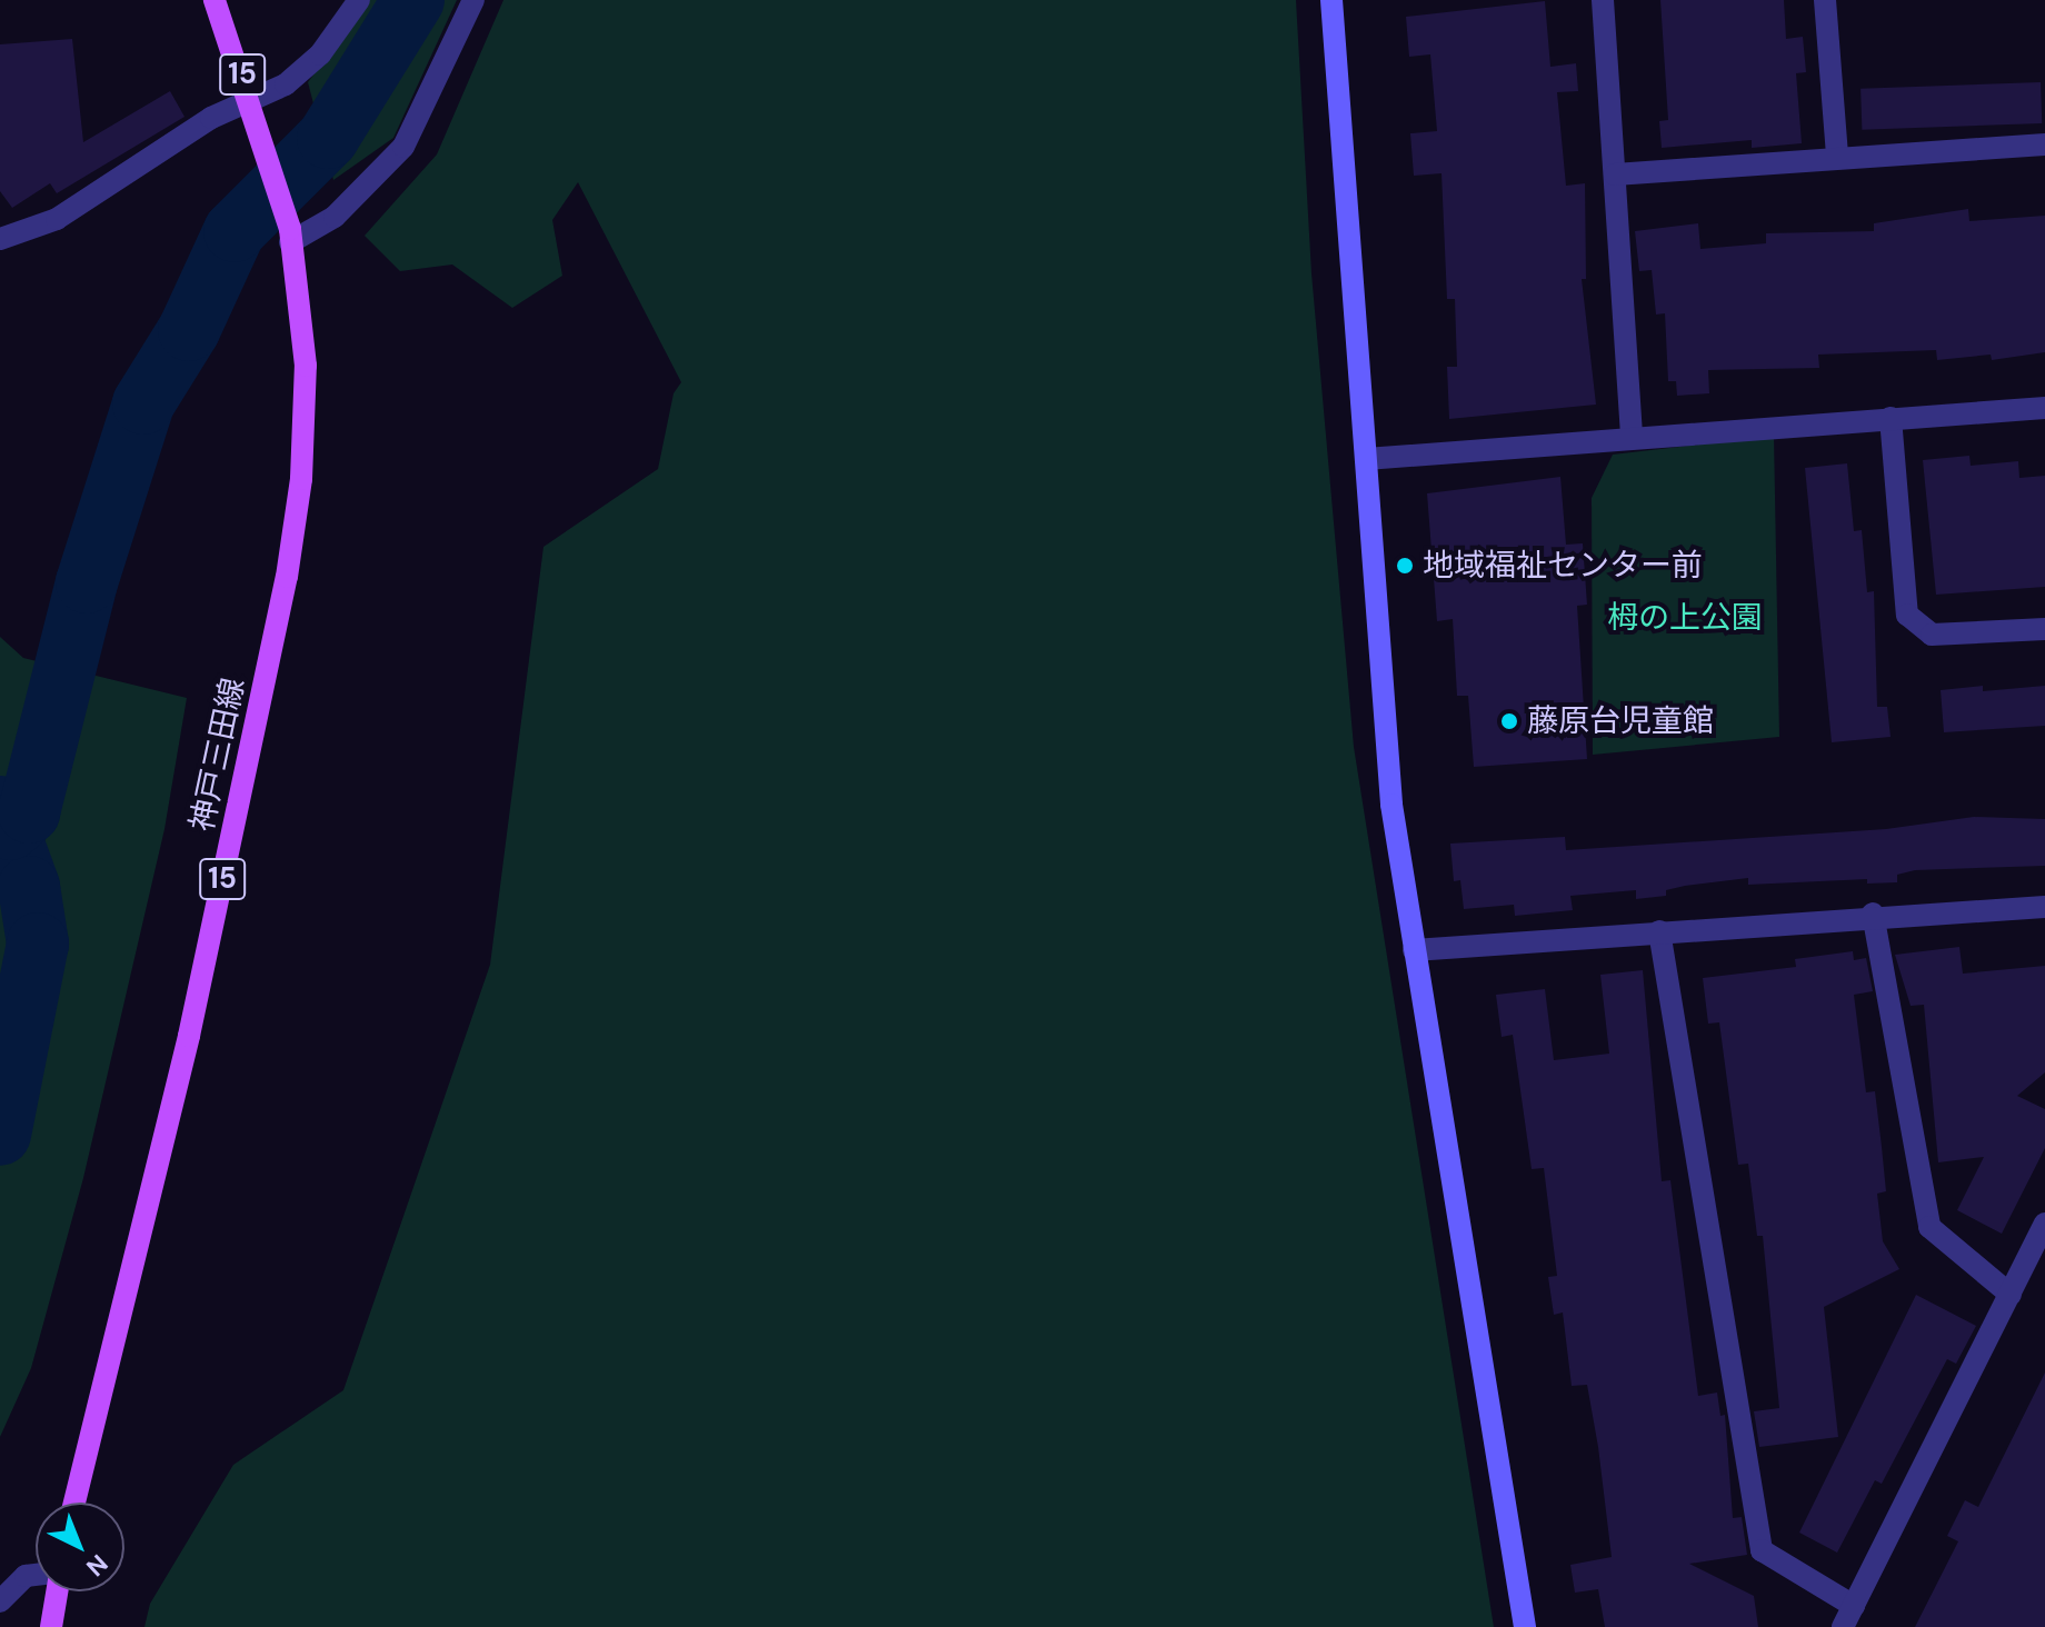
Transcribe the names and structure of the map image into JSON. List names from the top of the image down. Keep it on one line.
{"streets":{"main road":["15","神戸三田線"]},"parks":["栂の上公園"],"places":["地域福祉センター前","藤原台児童館"],"north":"bottom right"}
